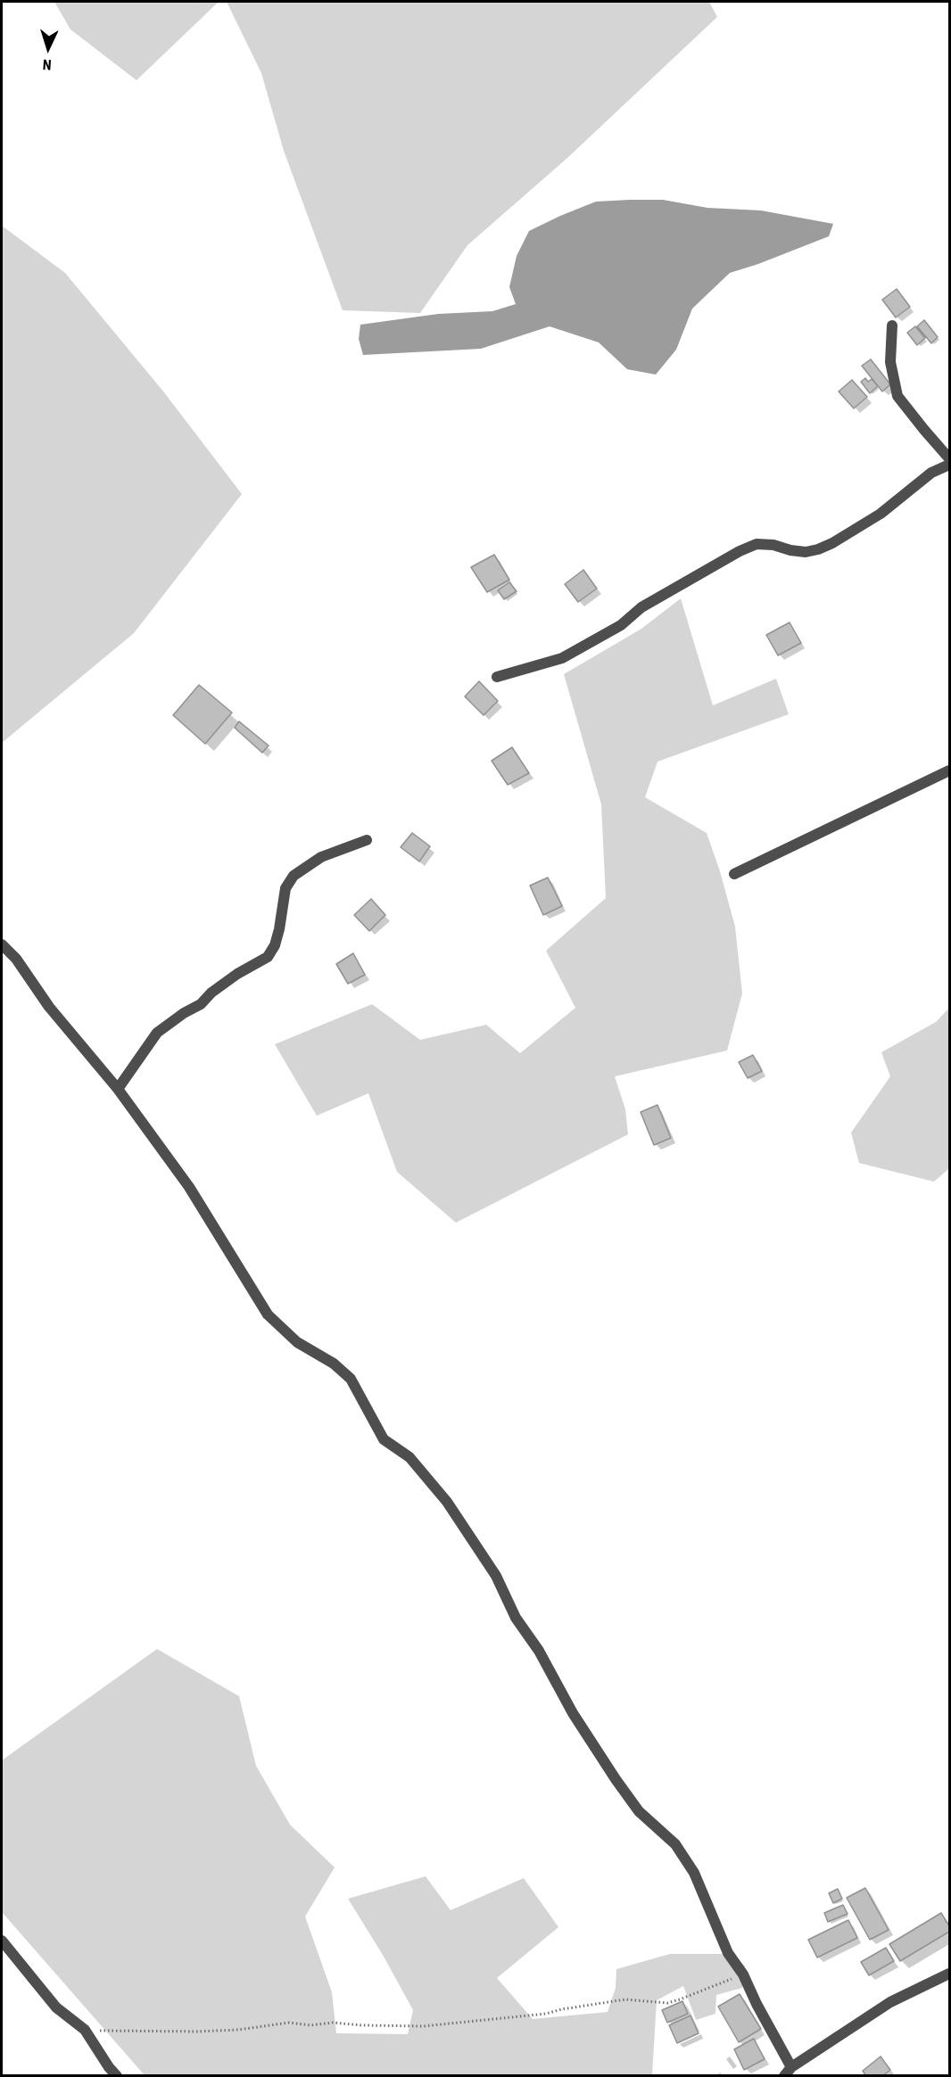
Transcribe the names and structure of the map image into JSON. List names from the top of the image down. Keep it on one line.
{"north":"bottom"}
